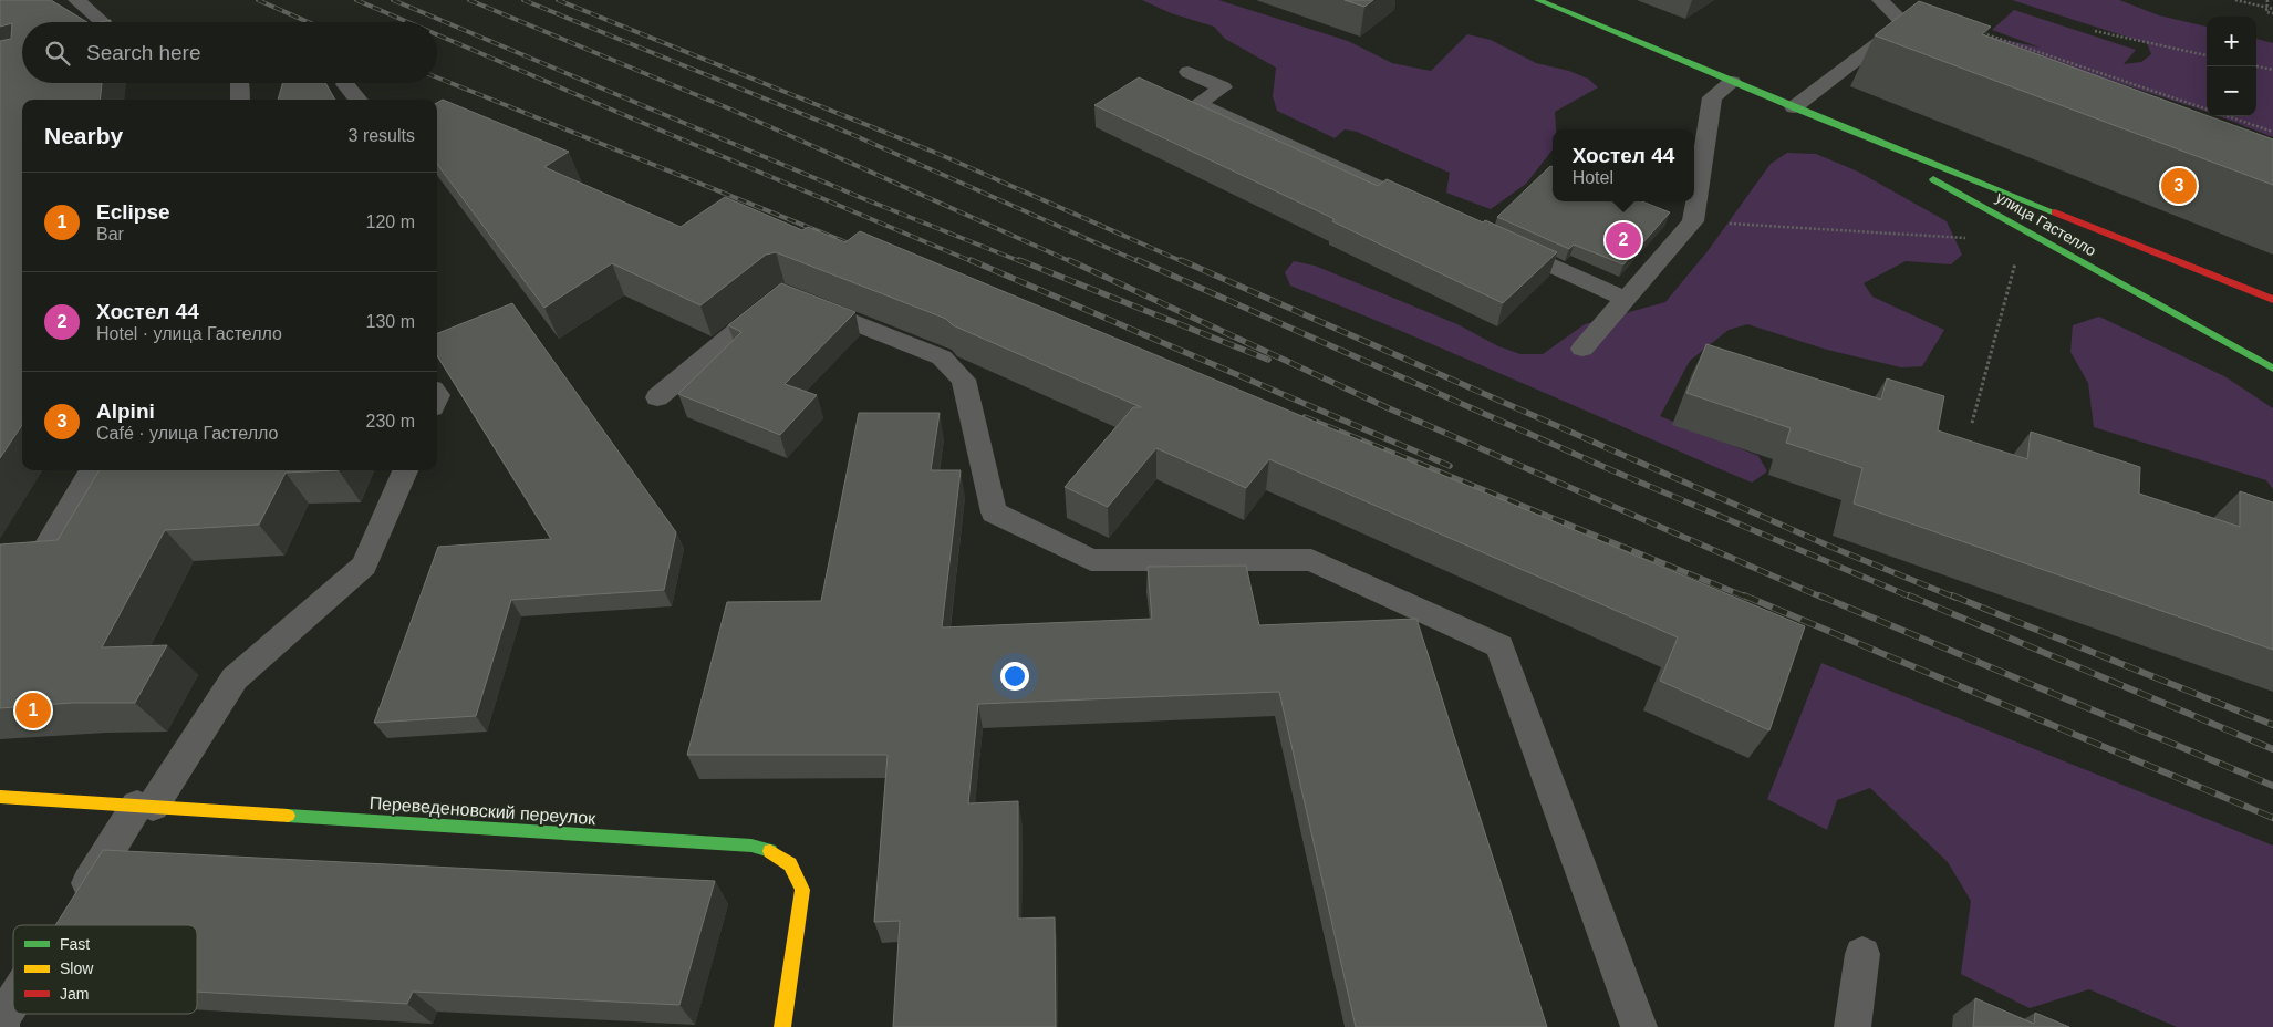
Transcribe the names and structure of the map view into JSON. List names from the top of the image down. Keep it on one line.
{"streets":{"street":["улица Гастелло","Переведеновский переулок"]},"legend":["Fast","Slow","Jam"],"page":{"map_buttons":["+","−"],"search":"Search here","heading":["Nearby","3 results"],"popup":["Хостел 44","Hotel"],"pins":["3","2","1"],"list":[{"mark":"1","name":"Eclipse","note":"Bar","value":"120 m"},{"mark":"2","name":"Хостел 44","note":"Hotel · улица Гастелло","value":"130 m"},{"mark":"3","name":"Alpini","note":"Café · улица Гастелло","value":"230 m"}]}}
